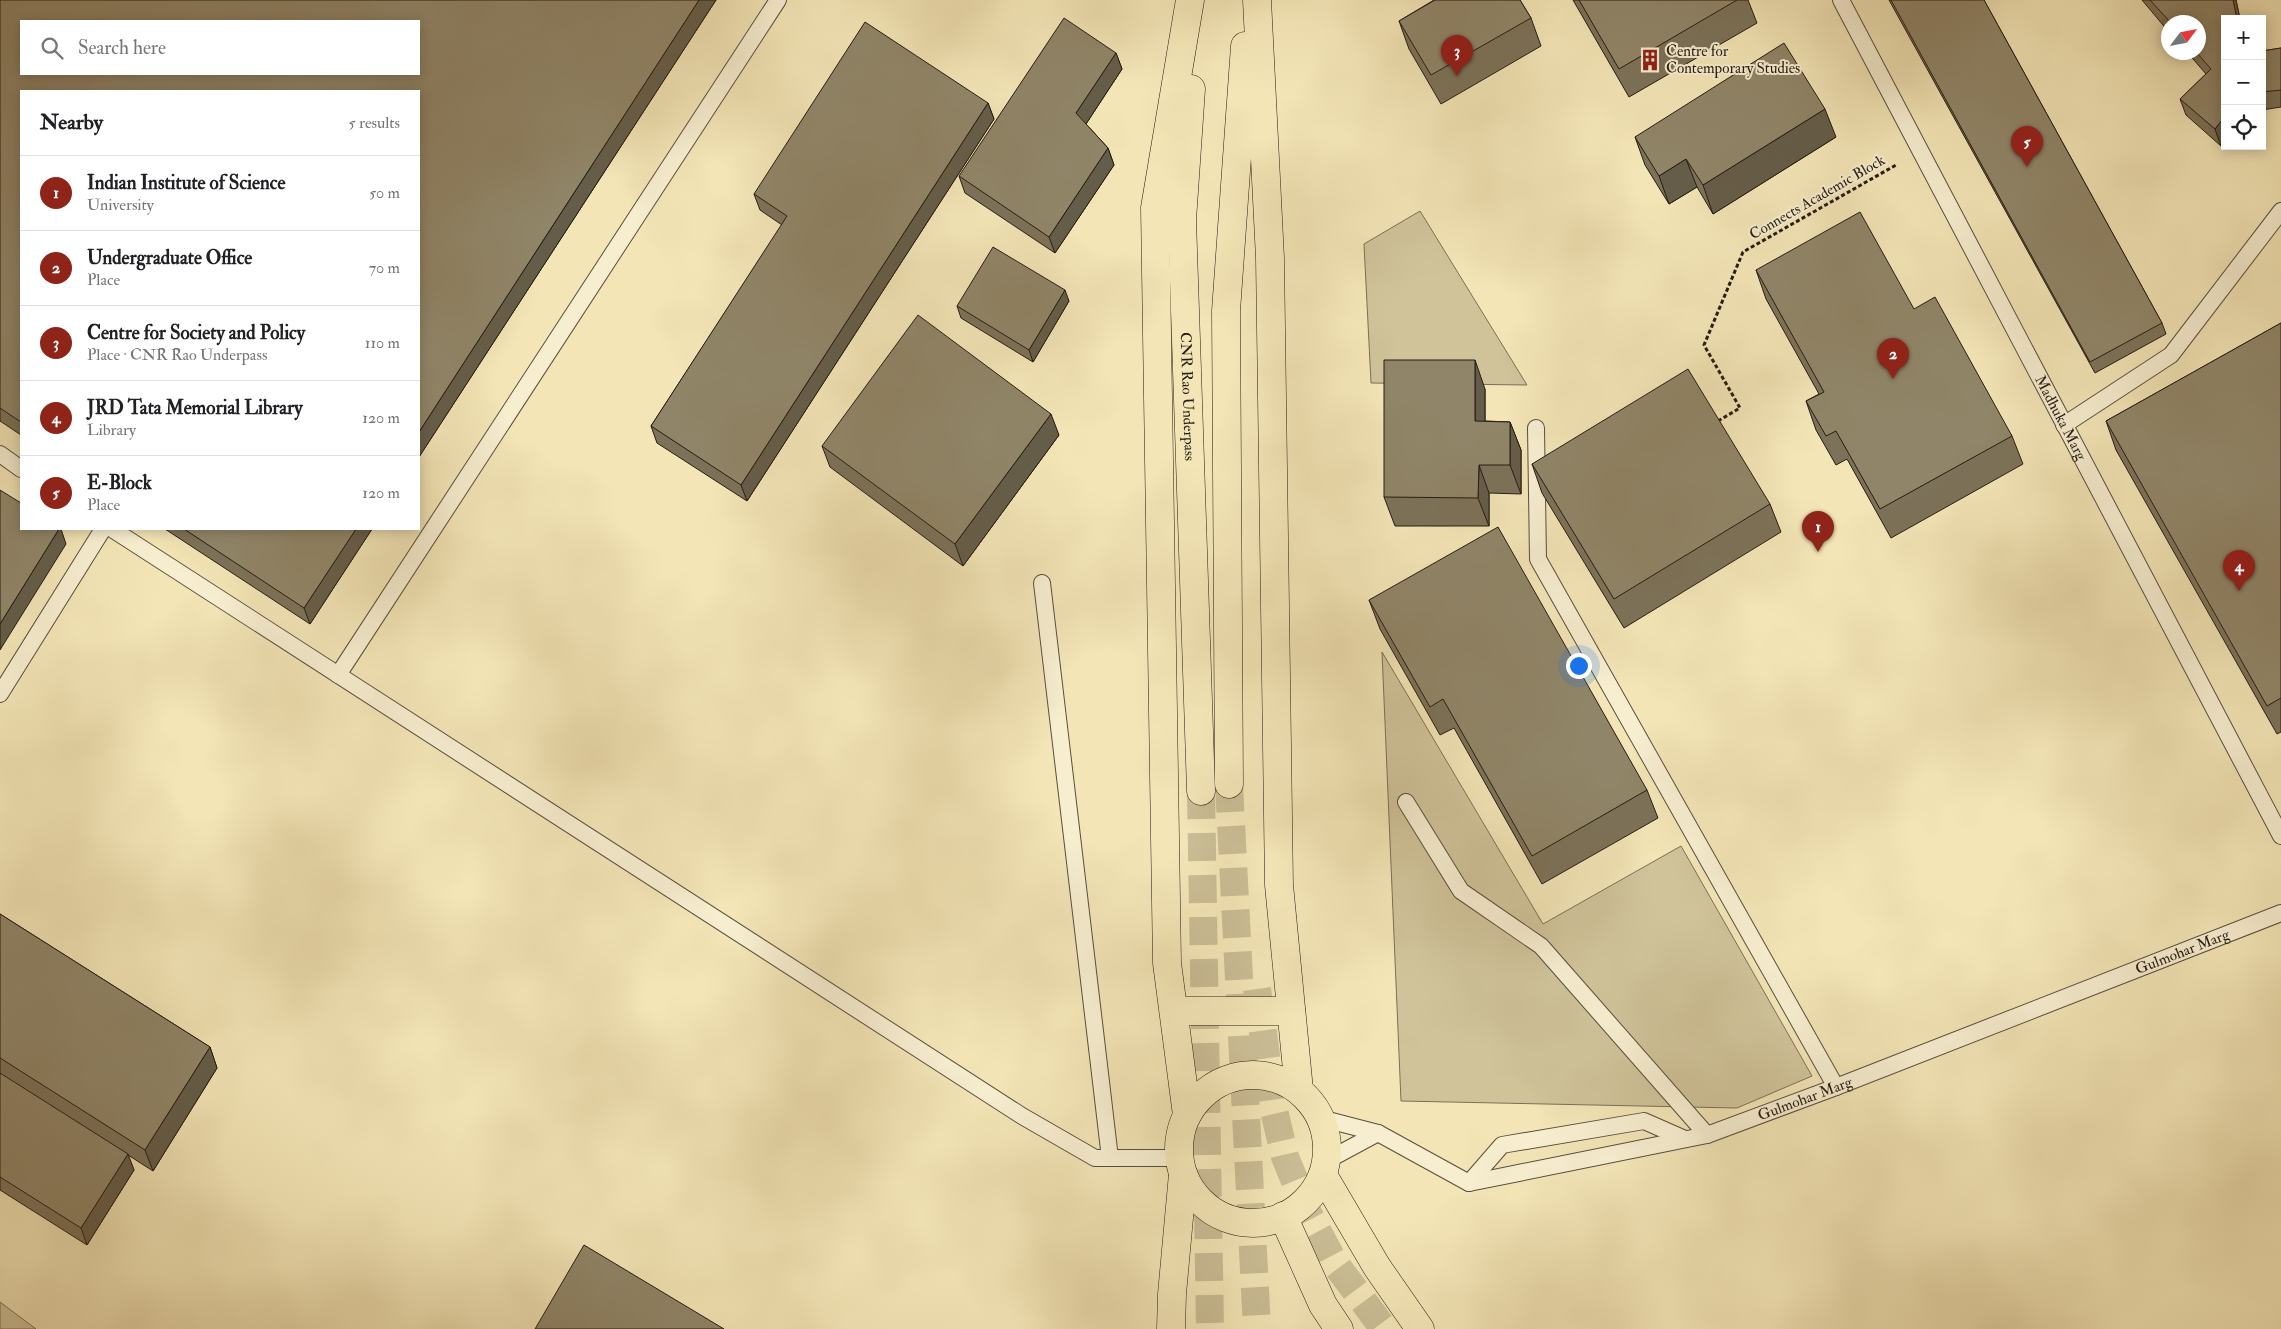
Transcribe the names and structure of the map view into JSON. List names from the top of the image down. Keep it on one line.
{"streets":{"highway":["CNR Rao Underpass"],"lane":["Madhuka Marg","Gulmohar Marg"],"path":["Connects Academic Block"]},"crossings":[["Connects Academic Block","Madhuka Marg"]],"places":{"building":["Centre for Contemporary Studies"]},"north":"top right","page":{"map_buttons":["+","−"],"search":"Search here","pins":["3","5","2","1","4"],"heading":["Nearby","5 results"],"list":[{"mark":"1","name":"Indian Institute of Science","note":"University","value":"50 m"},{"mark":"2","name":"Undergraduate Office","note":"Place","value":"70 m"},{"mark":"3","name":"Centre for Society and Policy","note":"Place · CNR Rao Underpass","value":"110 m"},{"mark":"4","name":"JRD Tata Memorial Library","note":"Library","value":"120 m"},{"mark":"5","name":"E-Block","note":"Place","value":"120 m"}]}}
